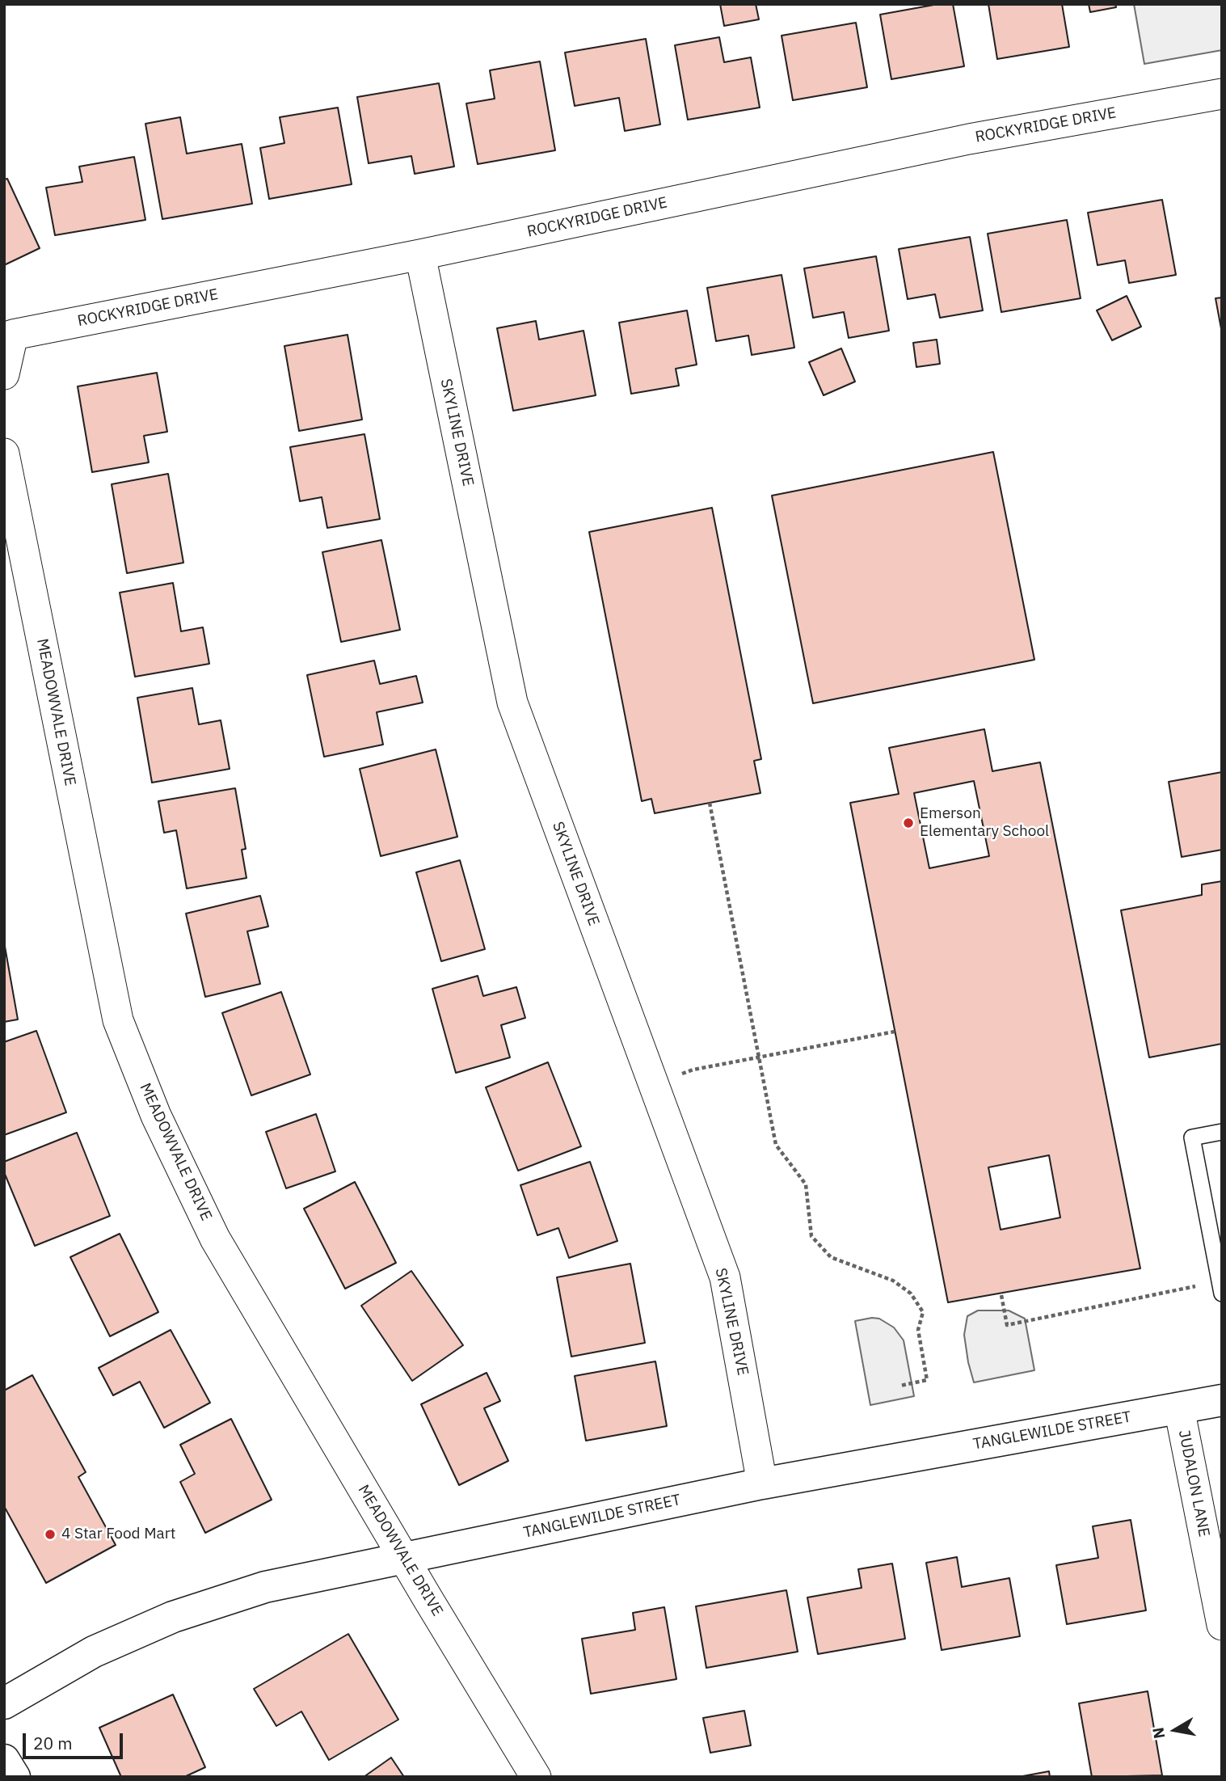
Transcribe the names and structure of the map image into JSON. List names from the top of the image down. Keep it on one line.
{"streets":{"street":["ROCKYRIDGE DRIVE","SKYLINE DRIVE","MEADOWVALE DRIVE","TANGLEWILDE STREET","JUDALON LANE"]},"crossings":[["ROCKYRIDGE DRIVE","SKYLINE DRIVE"],["SKYLINE DRIVE","TANGLEWILDE STREET"],["MEADOWVALE DRIVE","TANGLEWILDE STREET"],["TANGLEWILDE STREET","JUDALON LANE"]],"places":["Emerson Elementary School","4 Star Food Mart"],"scale_bar":"20 m","north":"left"}
